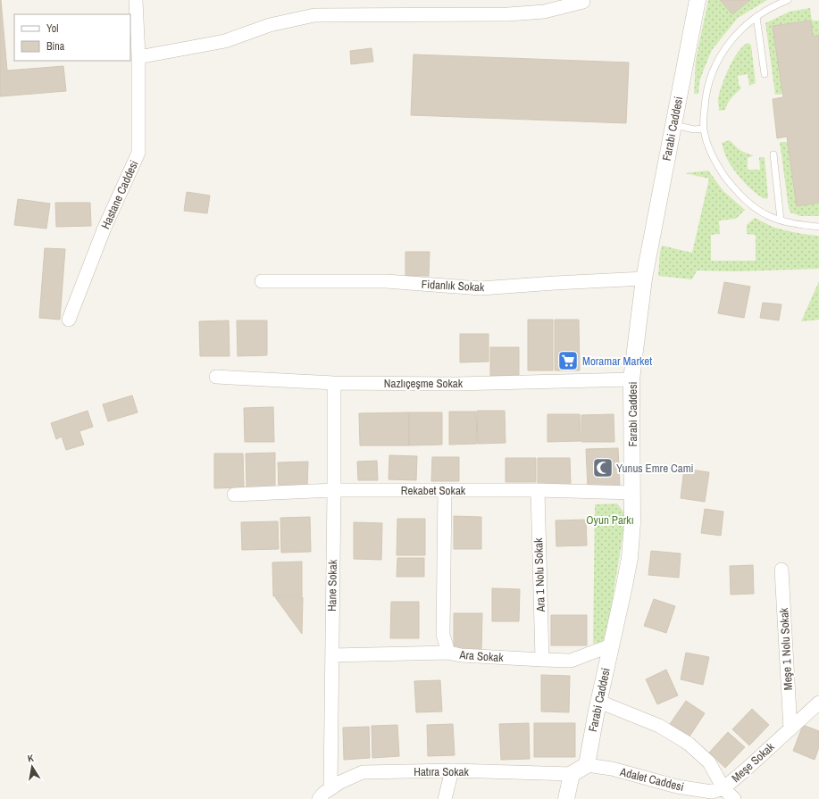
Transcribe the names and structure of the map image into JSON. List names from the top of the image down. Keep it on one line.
{"streets":{"street":["Farabi Caddesi","Hastane Caddesi","Fidanlık Sokak","Nazlıçeşme Sokak","Rekabet Sokak","Ara 1 Nolu Sokak","Hane Sokak","Meşe 1 Nolu Sokak","Ara Sokak","Meşe Sokak","Hatıra Sokak","Adalet Caddesi"]},"crossings":[["Farabi Caddesi","Fidanlık Sokak"],["Farabi Caddesi","Nazlıçeşme Sokak"],["Farabi Caddesi","Rekabet Sokak"],["Farabi Caddesi","Ara Sokak"],["Farabi Caddesi","Meşe Sokak"],["Farabi Caddesi","Adalet Caddesi"],["Nazlıçeşme Sokak","Hane Sokak"],["Rekabet Sokak","Ara 1 Nolu Sokak"],["Rekabet Sokak","Hane Sokak"],["Rekabet Sokak","Ara Sokak"],["Ara 1 Nolu Sokak","Ara Sokak"],["Hane Sokak","Hatıra Sokak"],["Meşe 1 Nolu Sokak","Meşe Sokak"],["Meşe Sokak","Adalet Caddesi"]],"parks":["Oyun Parkı"],"places":{"supermarket":["Moramar Market"],"mosque":["Yunus Emre Cami"]},"legend":["Yol","Bina"],"north":"top"}
